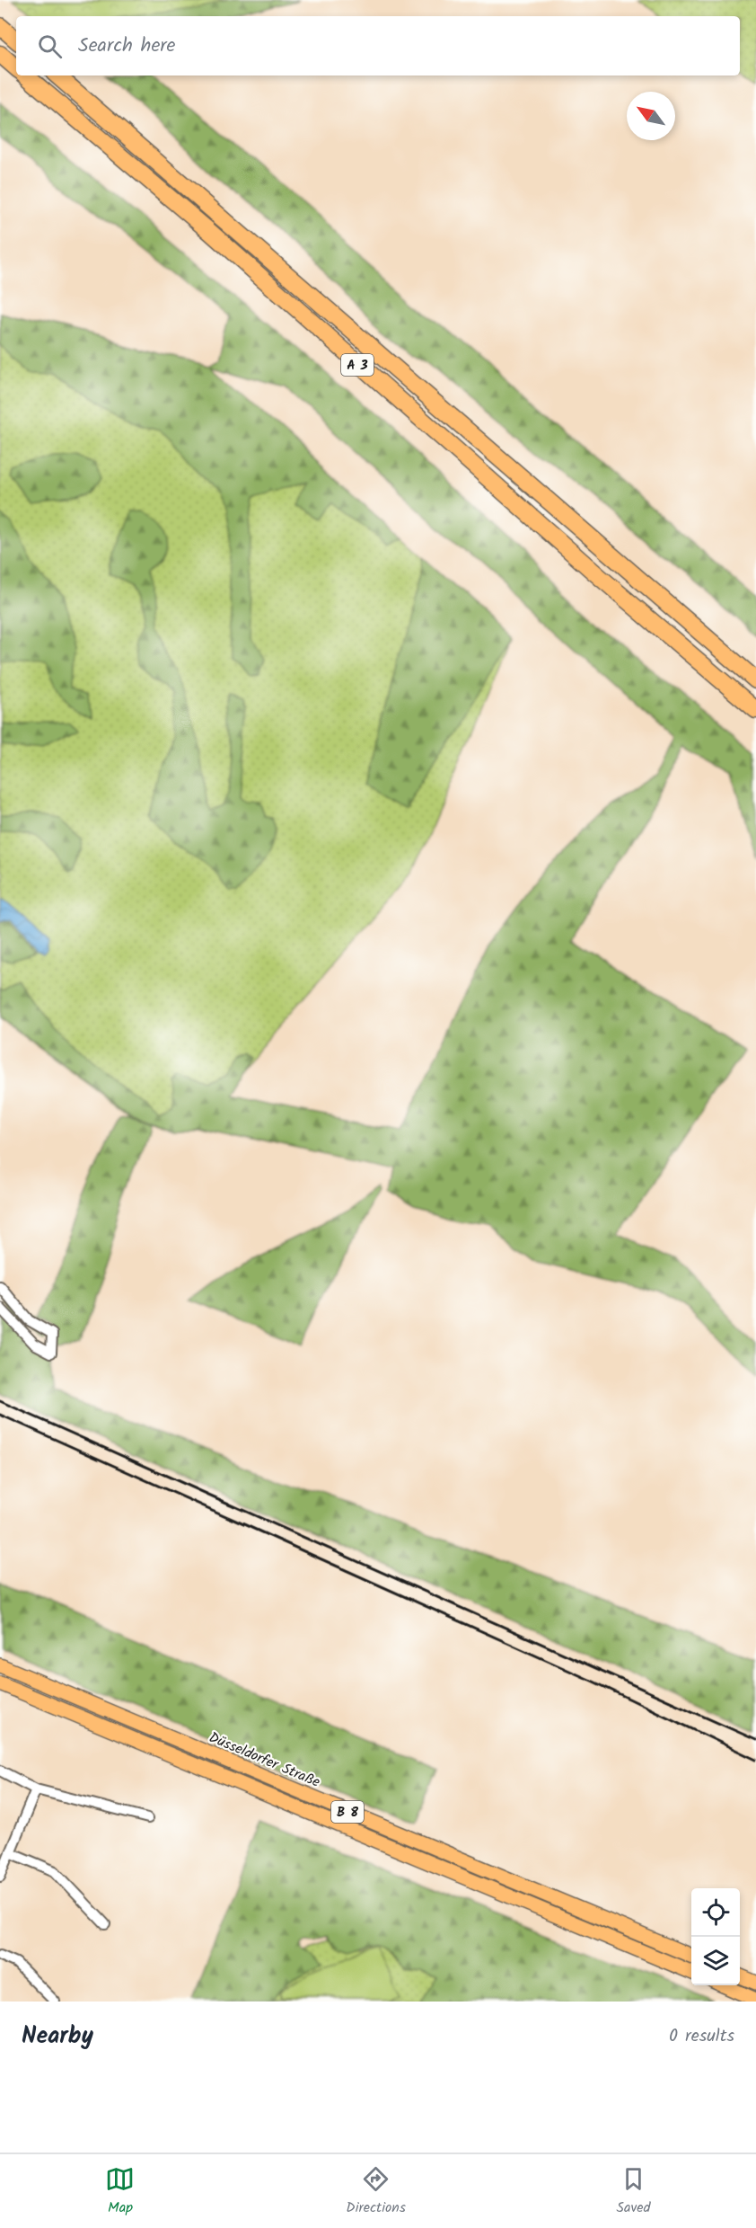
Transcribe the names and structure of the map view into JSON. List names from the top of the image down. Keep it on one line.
{"streets":{"highway":["A 3"],"main road":["Düsseldorfer Straße","B 8"]},"north":"top left","page":{"search":"Search here","heading":["Nearby","0 results"],"nav":["Map","Directions","Saved"]}}
